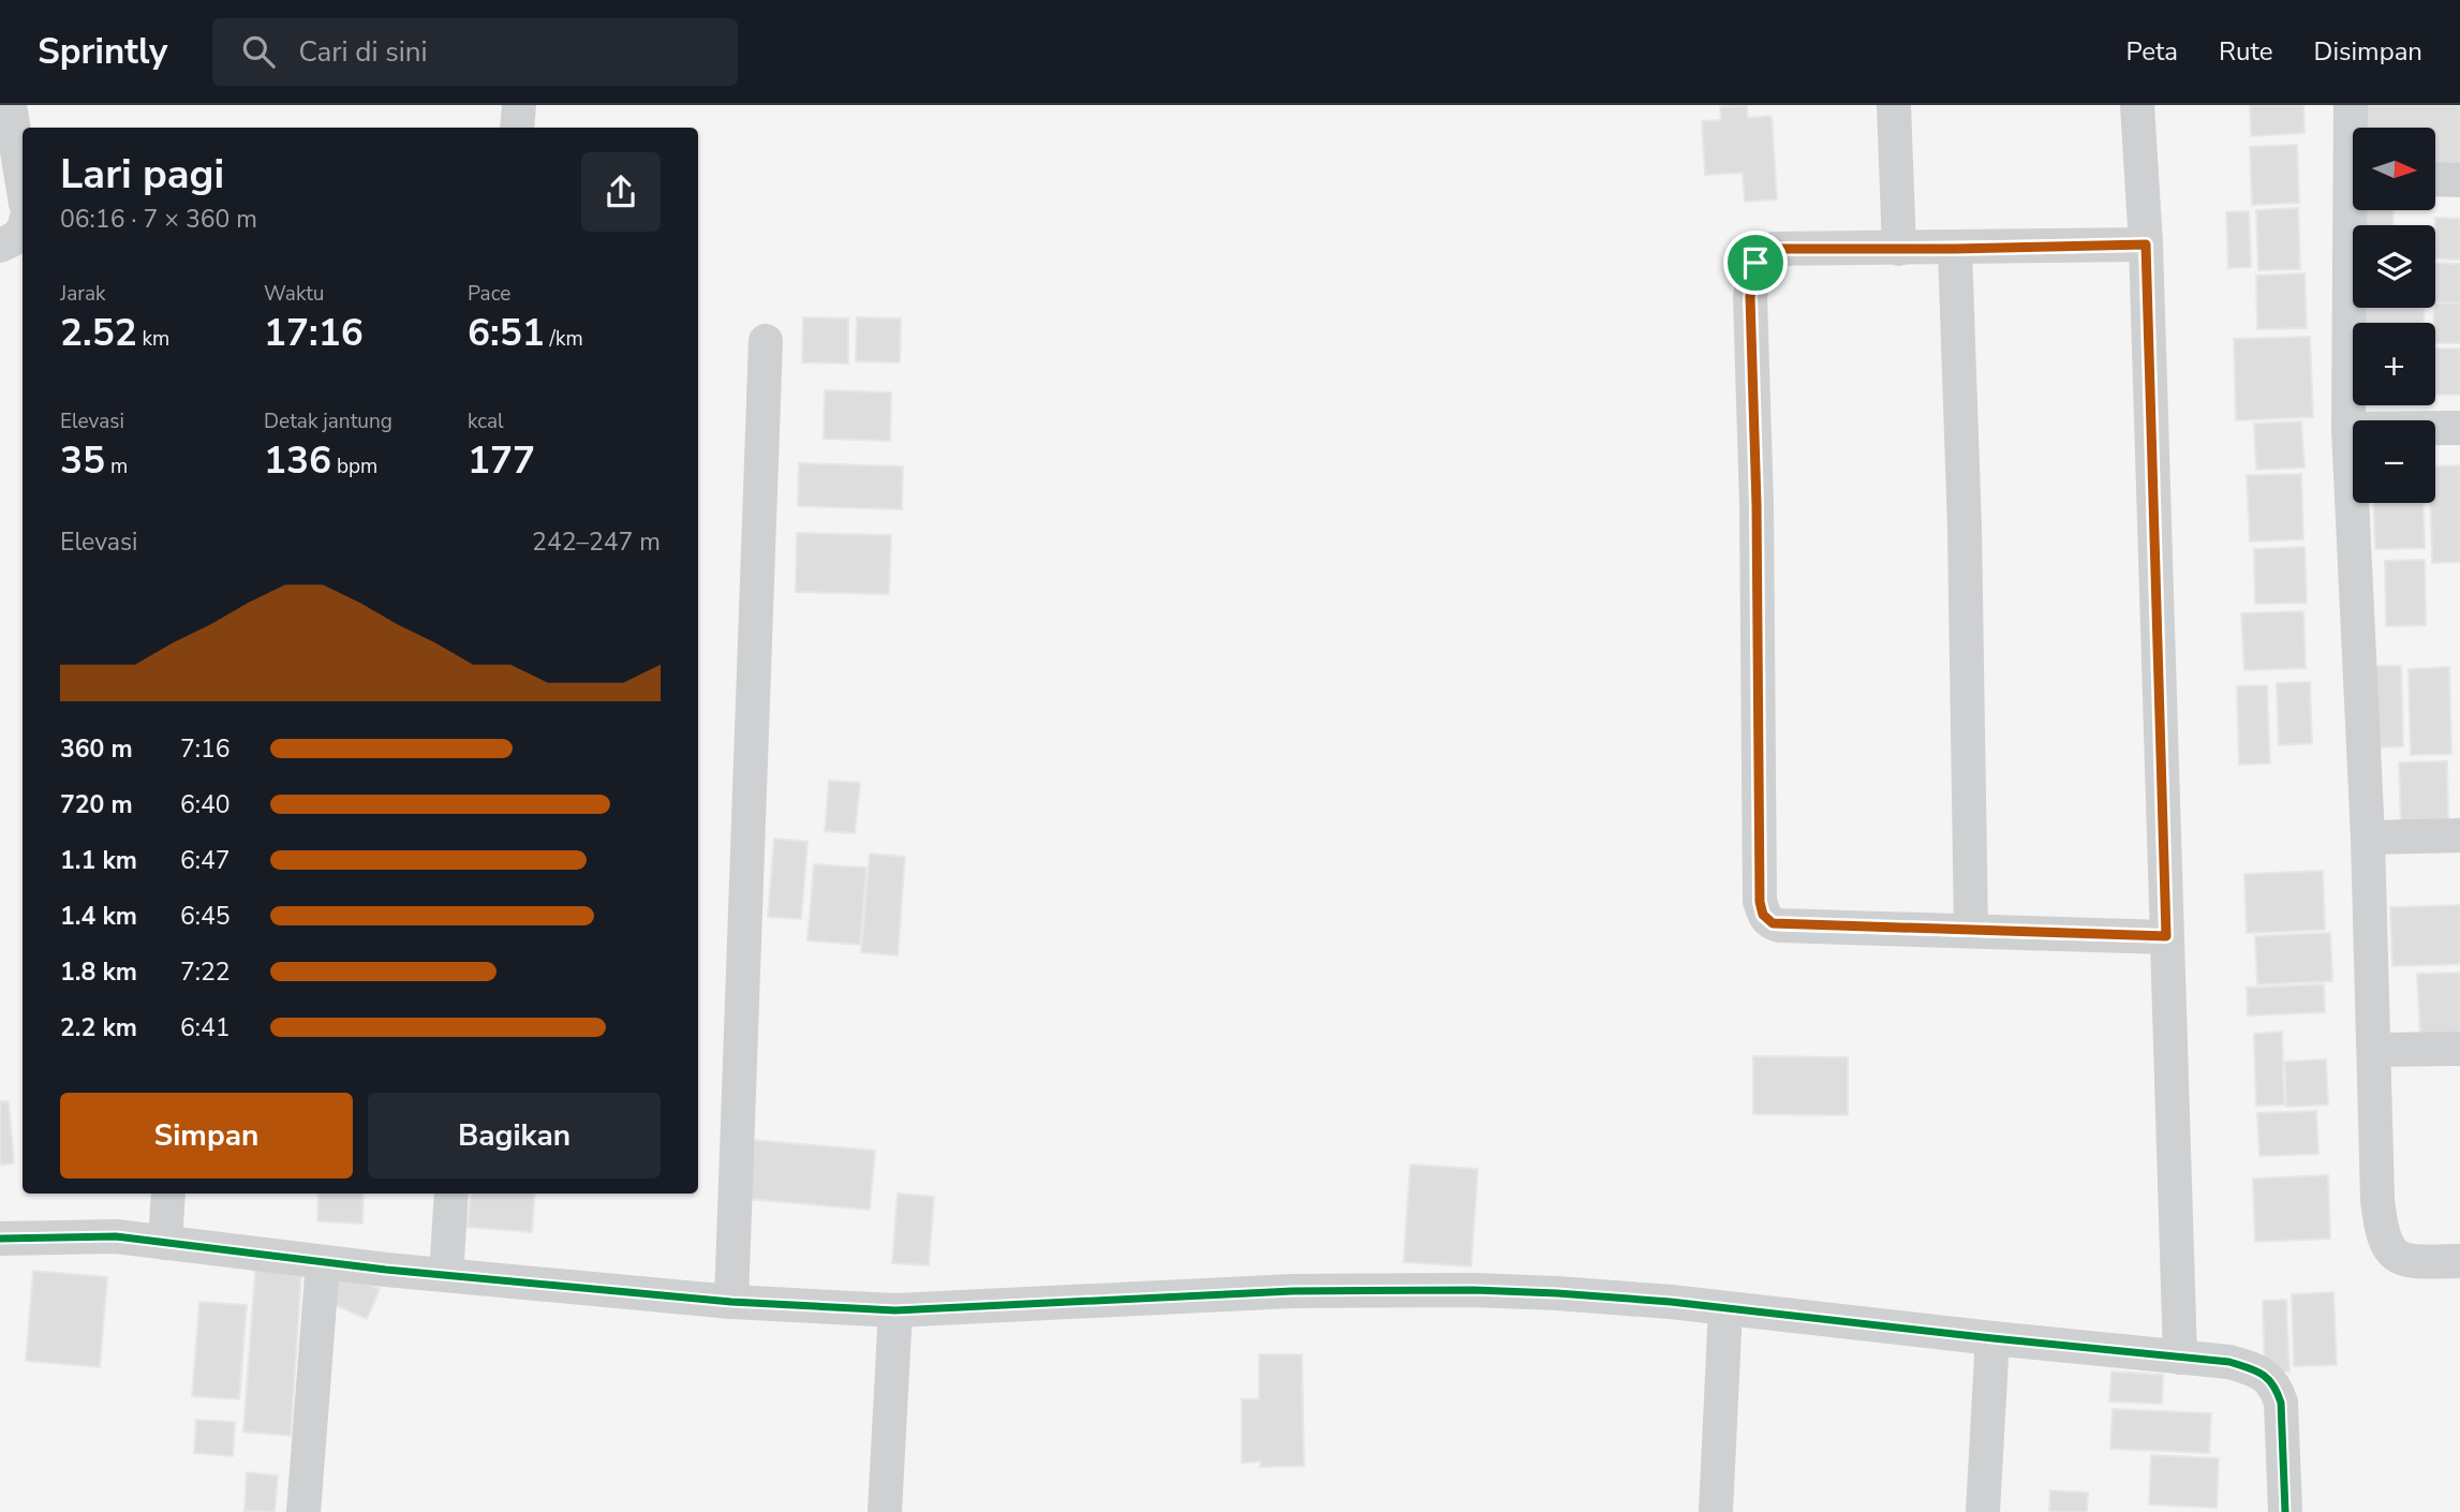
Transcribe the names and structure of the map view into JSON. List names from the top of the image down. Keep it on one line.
{"north":"right","page":{"header":"Sprintly","search":"Cari di sini","nav":["Peta","Rute","Disimpan"],"map_buttons":["+","−"],"heading":["Lari pagi","06:16 · 7 × 360 m"],"stats":[["Jarak","2.52 km"],["Waktu","17:16"],["Pace","6:51 /km"],["Elevasi","35 m"],["Detak jantung","136 bpm"],["kcal","177"]],"chart":["Elevasi","242–247 m"],"list":[{"name":"360 m","note":"7:16"},{"name":"720 m","note":"6:40"},{"name":"1.1 km","note":"6:47"},{"name":"1.4 km","note":"6:45"},{"name":"1.8 km","note":"7:22"},{"name":"2.2 km","note":"6:41"}],"buttons":["Simpan","Bagikan"]}}
